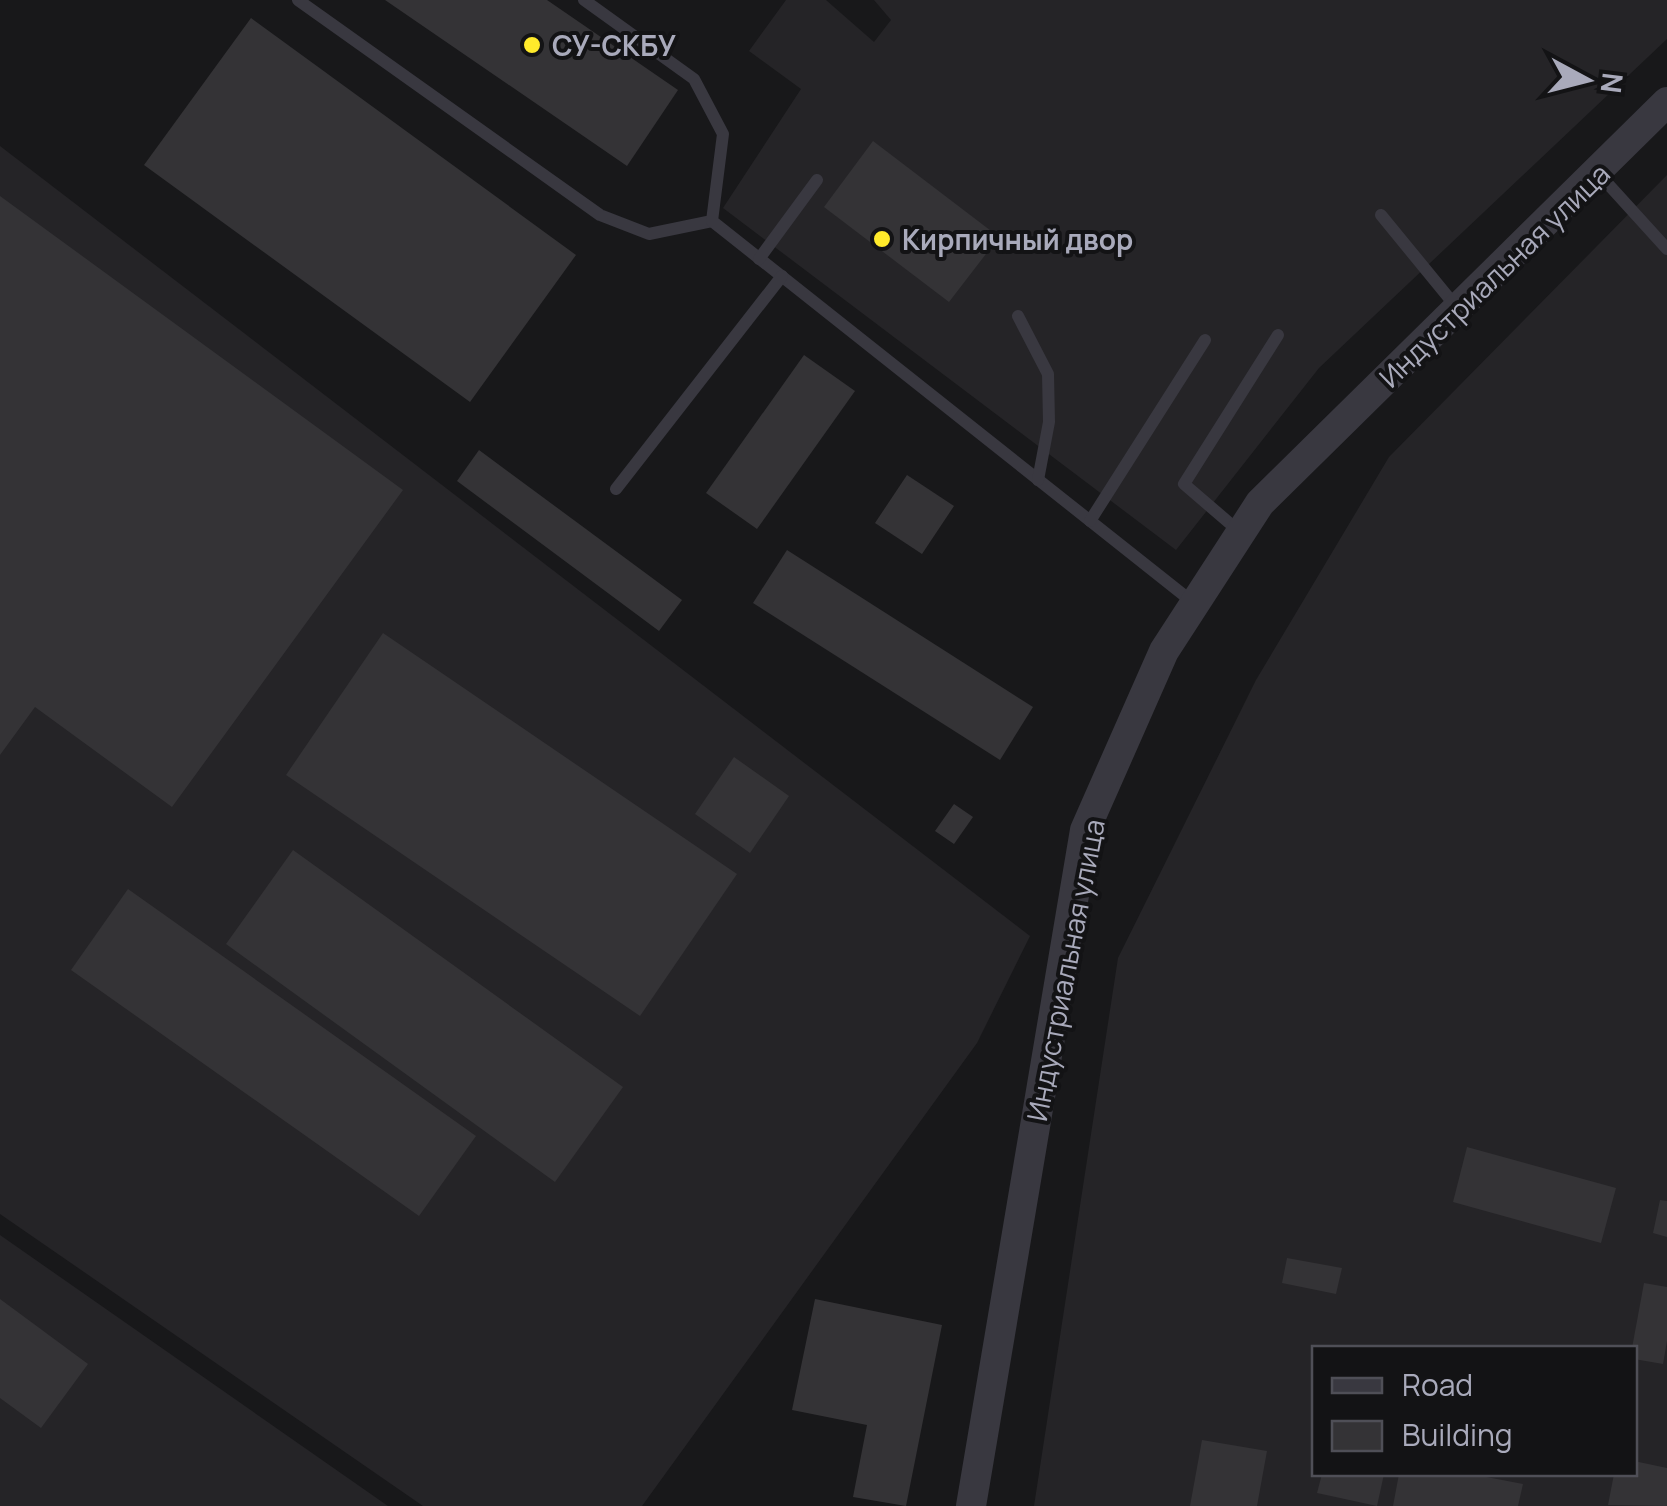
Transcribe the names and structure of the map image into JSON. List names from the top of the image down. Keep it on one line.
{"streets":{"street":["Индустриальная улица"]},"places":["СУ-СКБУ","Кирпичный двор"],"legend":["Road","Building"],"north":"right"}
